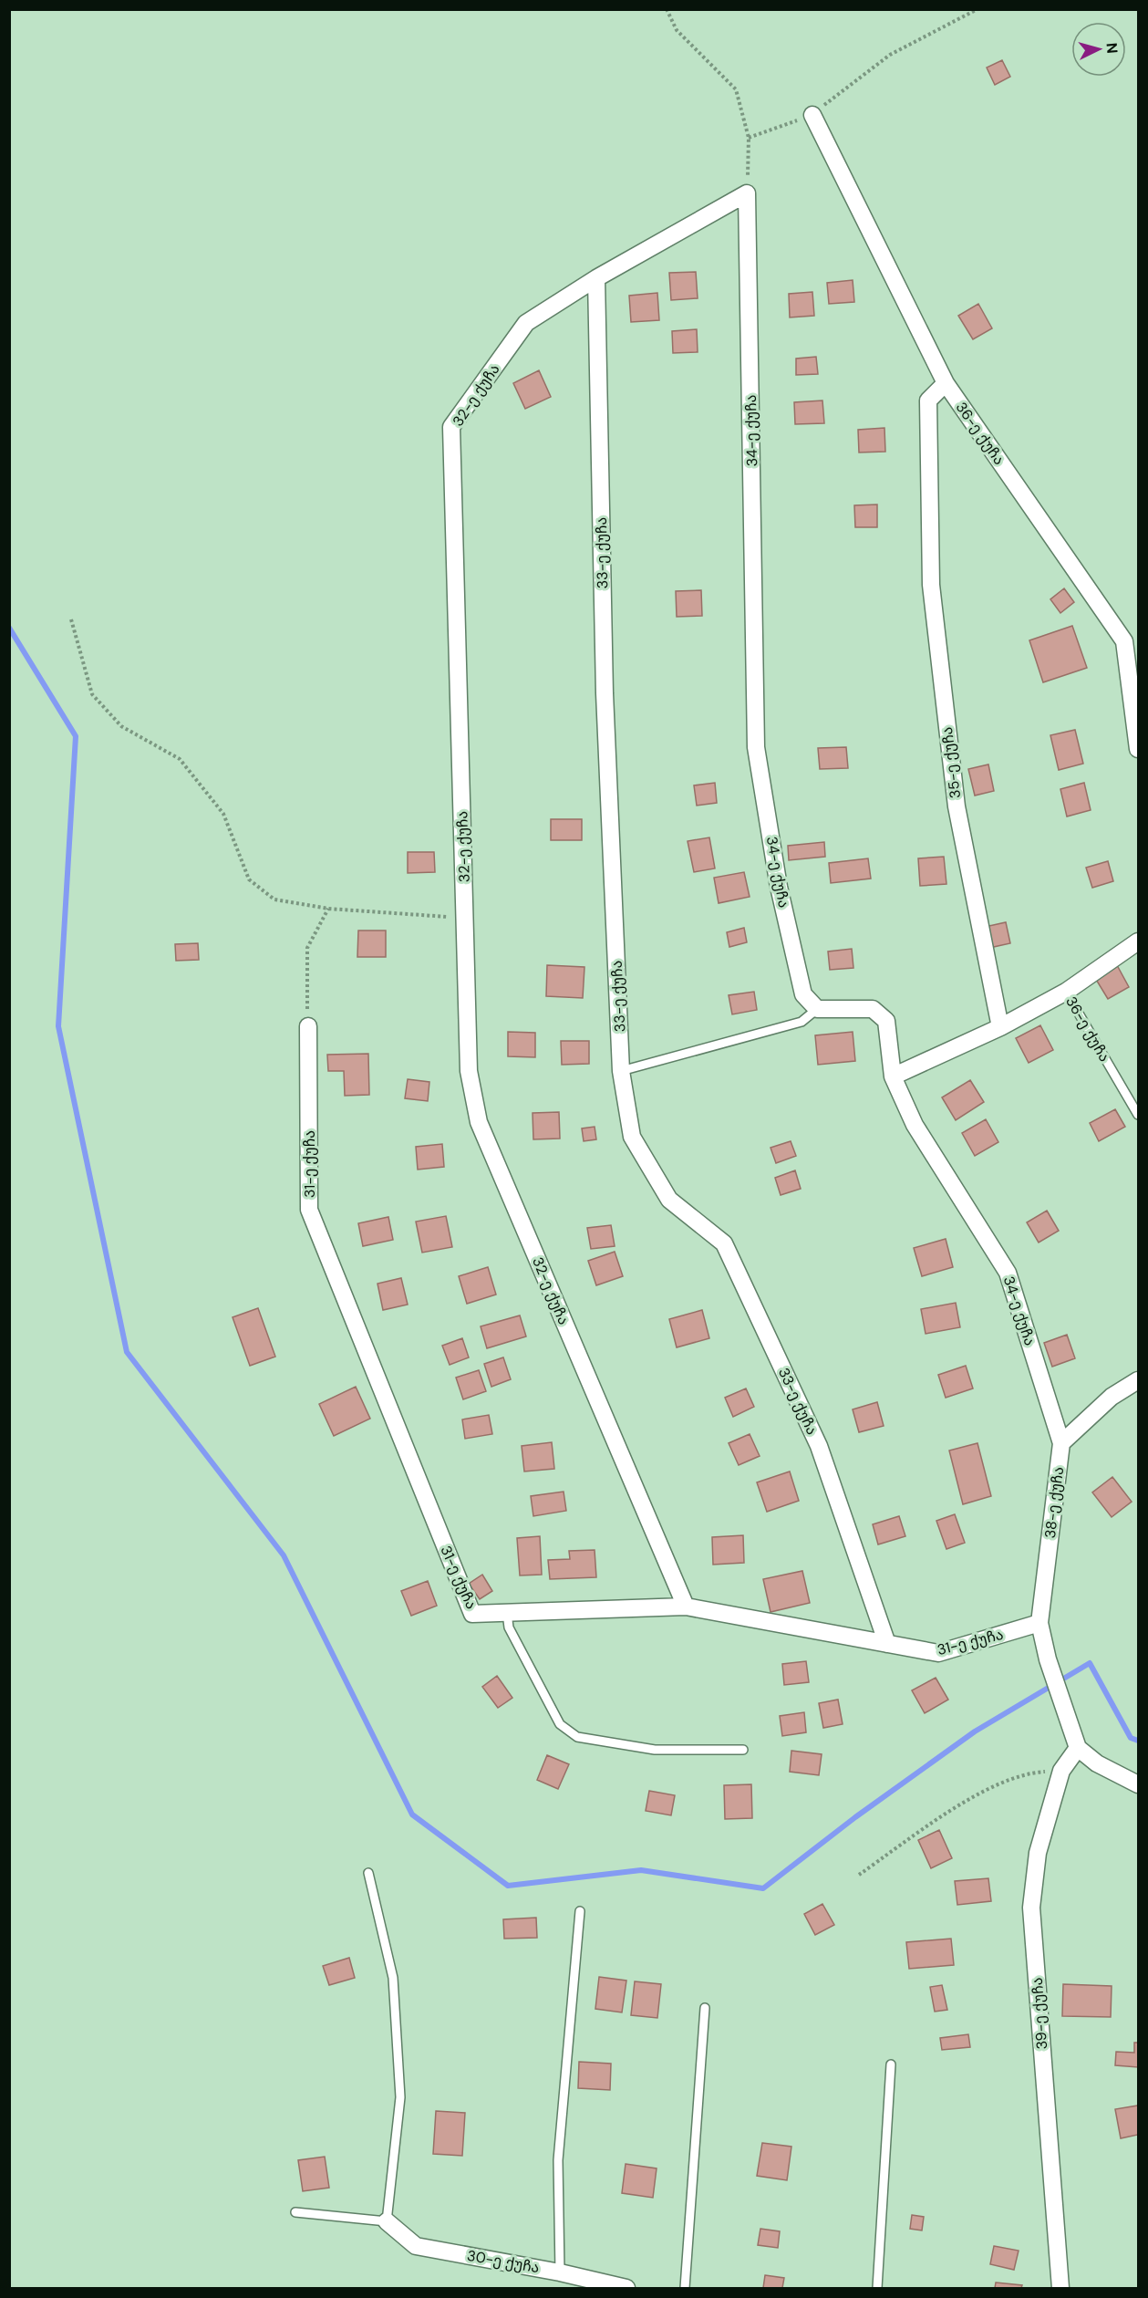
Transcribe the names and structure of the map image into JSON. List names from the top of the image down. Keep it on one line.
{"streets":{"street":["32-ე ქუჩა","34-ე ქუჩა","36-ე ქუჩა","33-ე ქუჩა","35-ე ქუჩა","31-ე ქუჩა","38-ე ქუჩა","39-ე ქუჩა","30-ე ქუჩა"]},"crossings":[["32-ე ქუჩა","34-ე ქუჩა"],["32-ე ქუჩა","33-ე ქუჩა"],["32-ე ქუჩა","31-ე ქუჩა"],["34-ე ქუჩა","38-ე ქუჩა"],["36-ე ქუჩა","35-ე ქუჩა"],["33-ე ქუჩა","31-ე ქუჩა"],["31-ე ქუჩა","38-ე ქუჩა"],["38-ე ქუჩა","39-ე ქუჩა"]],"north":"right"}
